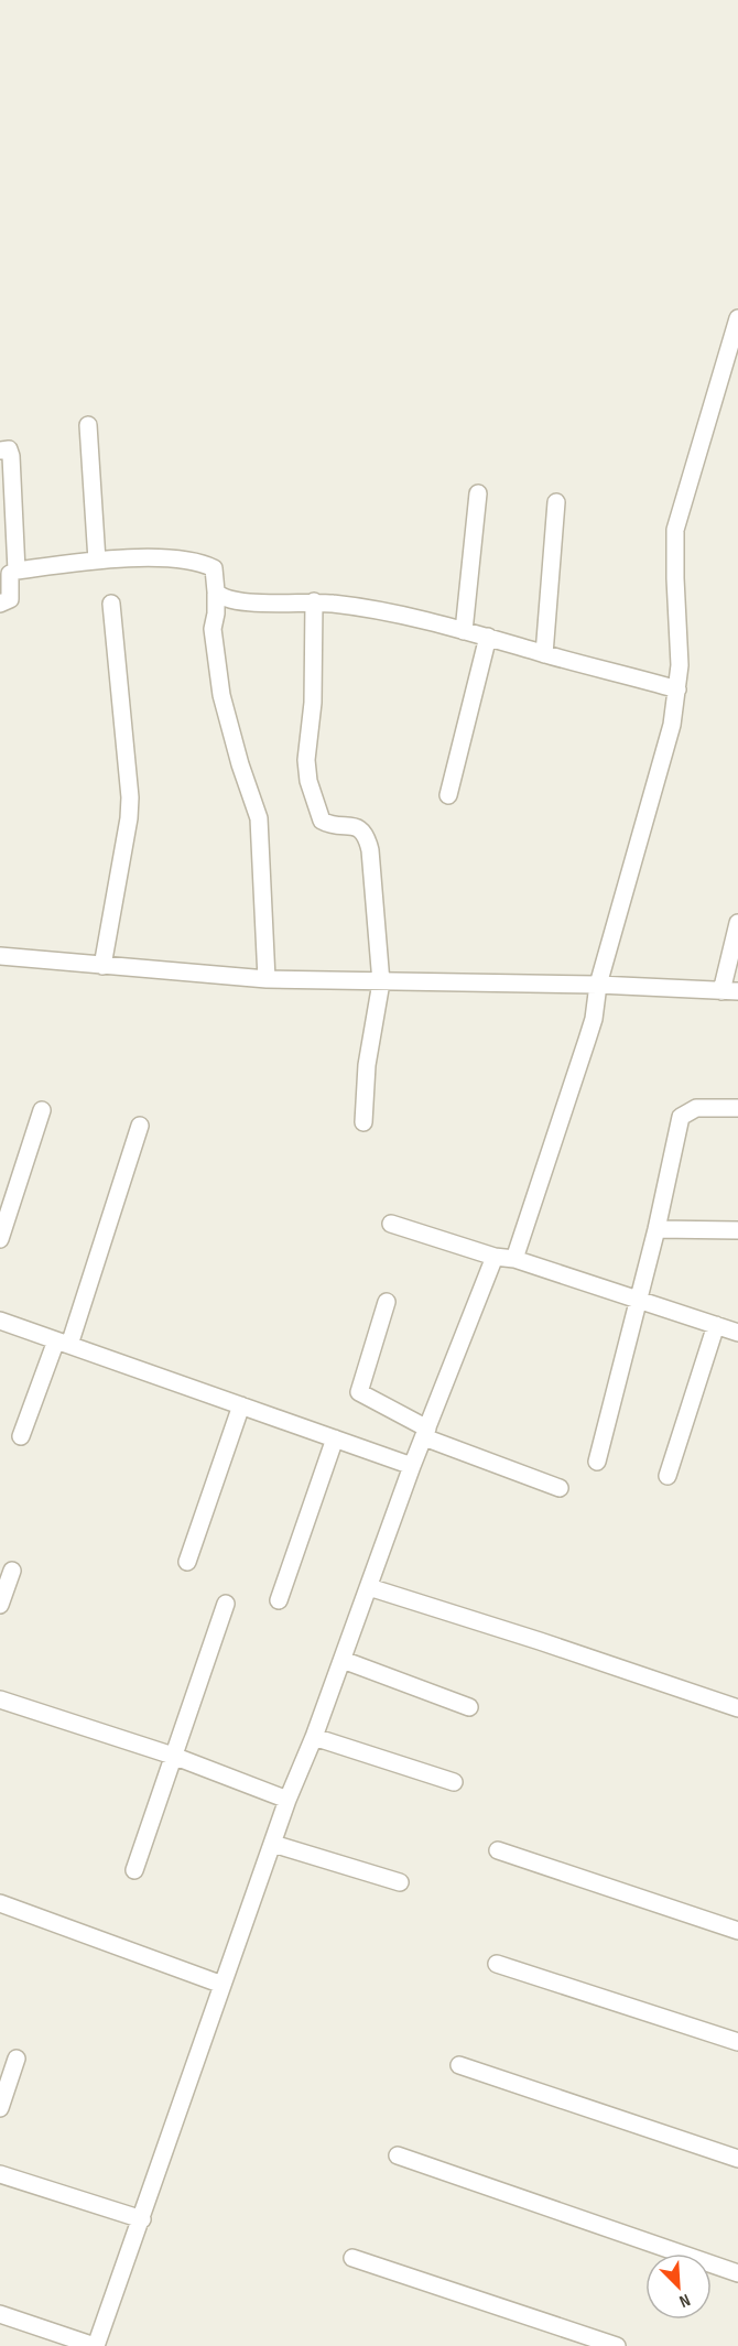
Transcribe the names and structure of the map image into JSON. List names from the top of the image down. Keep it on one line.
{"north":"bottom right"}
